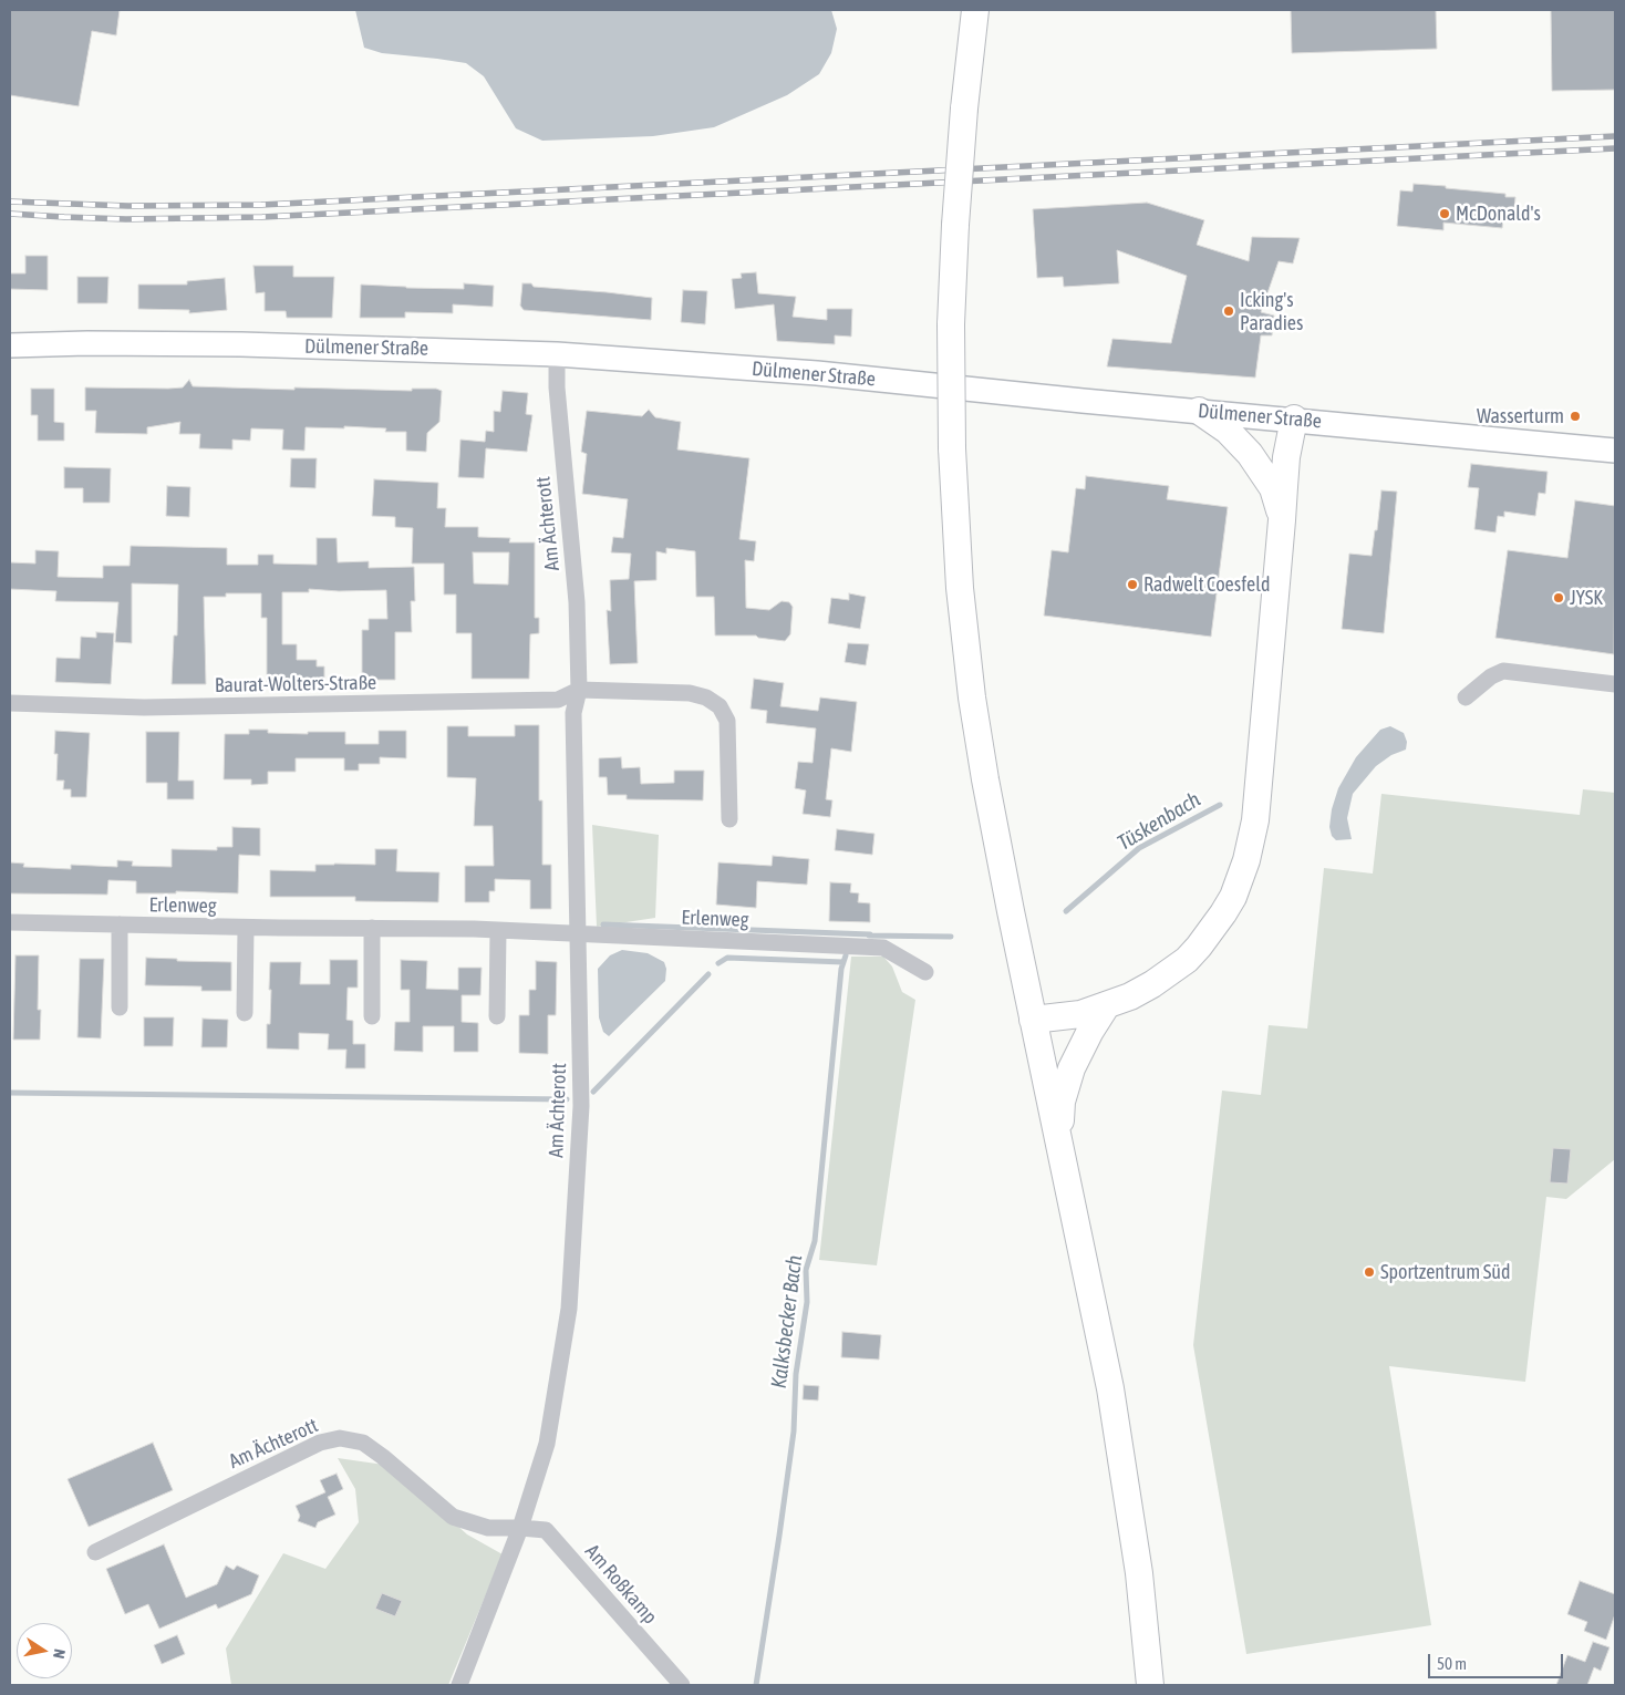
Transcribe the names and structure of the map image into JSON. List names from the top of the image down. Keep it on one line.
{"streets":{"street":["Dülmener Straße","Am Ächterott","Baurat-Wolters-Straße","Erlenweg","Am Roßkamp"]},"crossings":[["Dülmener Straße","Am Ächterott"],["Am Ächterott","Baurat-Wolters-Straße"],["Am Ächterott","Erlenweg"],["Am Ächterott","Am Roßkamp"]],"water":["Tüskenbach","Kalksbecker Bach"],"places":["McDonald's","Icking's Paradies","Wasserturm","Radwelt Coesfeld","JYSK","Sportzentrum Süd"],"scale_bar":"50 m","north":"right"}
